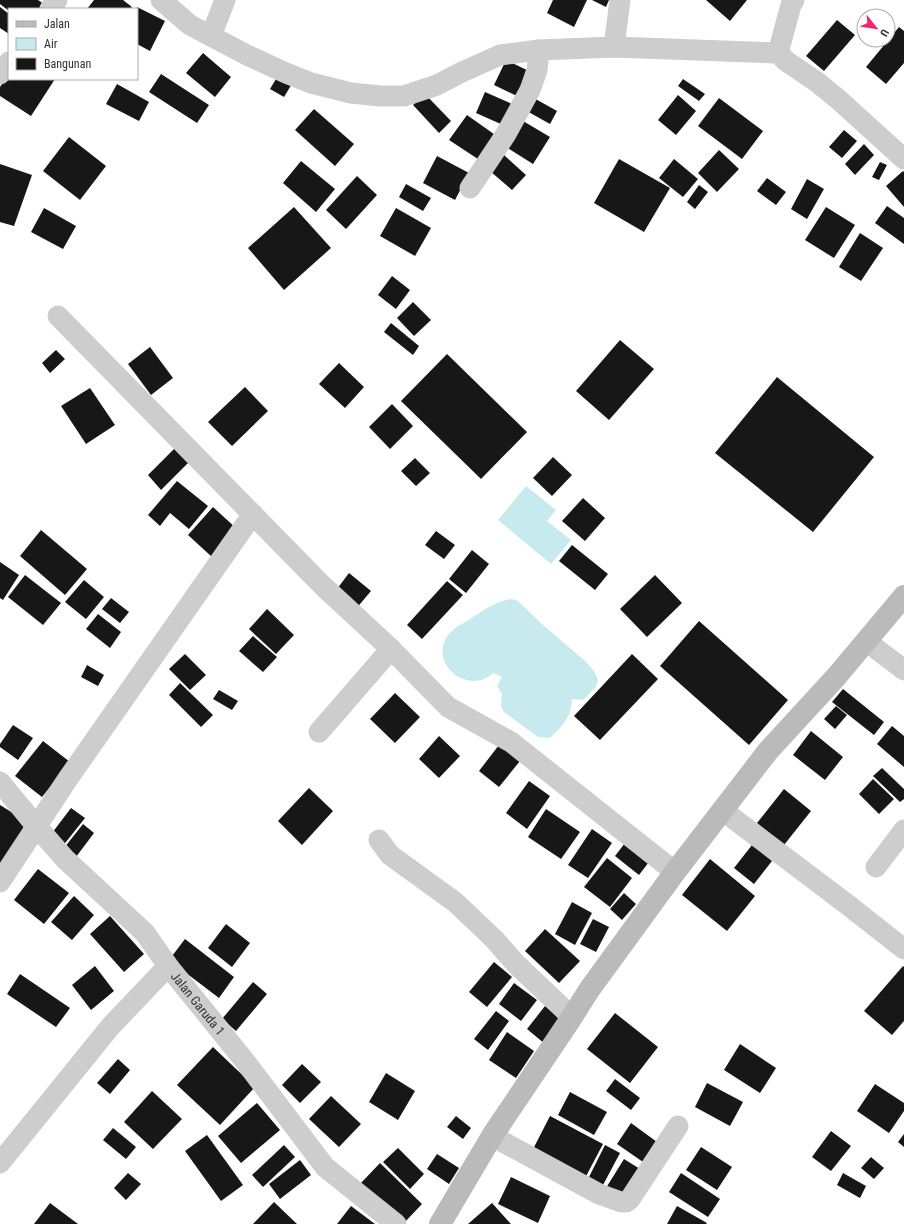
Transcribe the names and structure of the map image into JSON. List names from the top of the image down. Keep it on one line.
{"streets":{"street":["Jalan Garuda 1"]},"legend":["Jalan","Air","Bangunan"],"north":"bottom right"}
